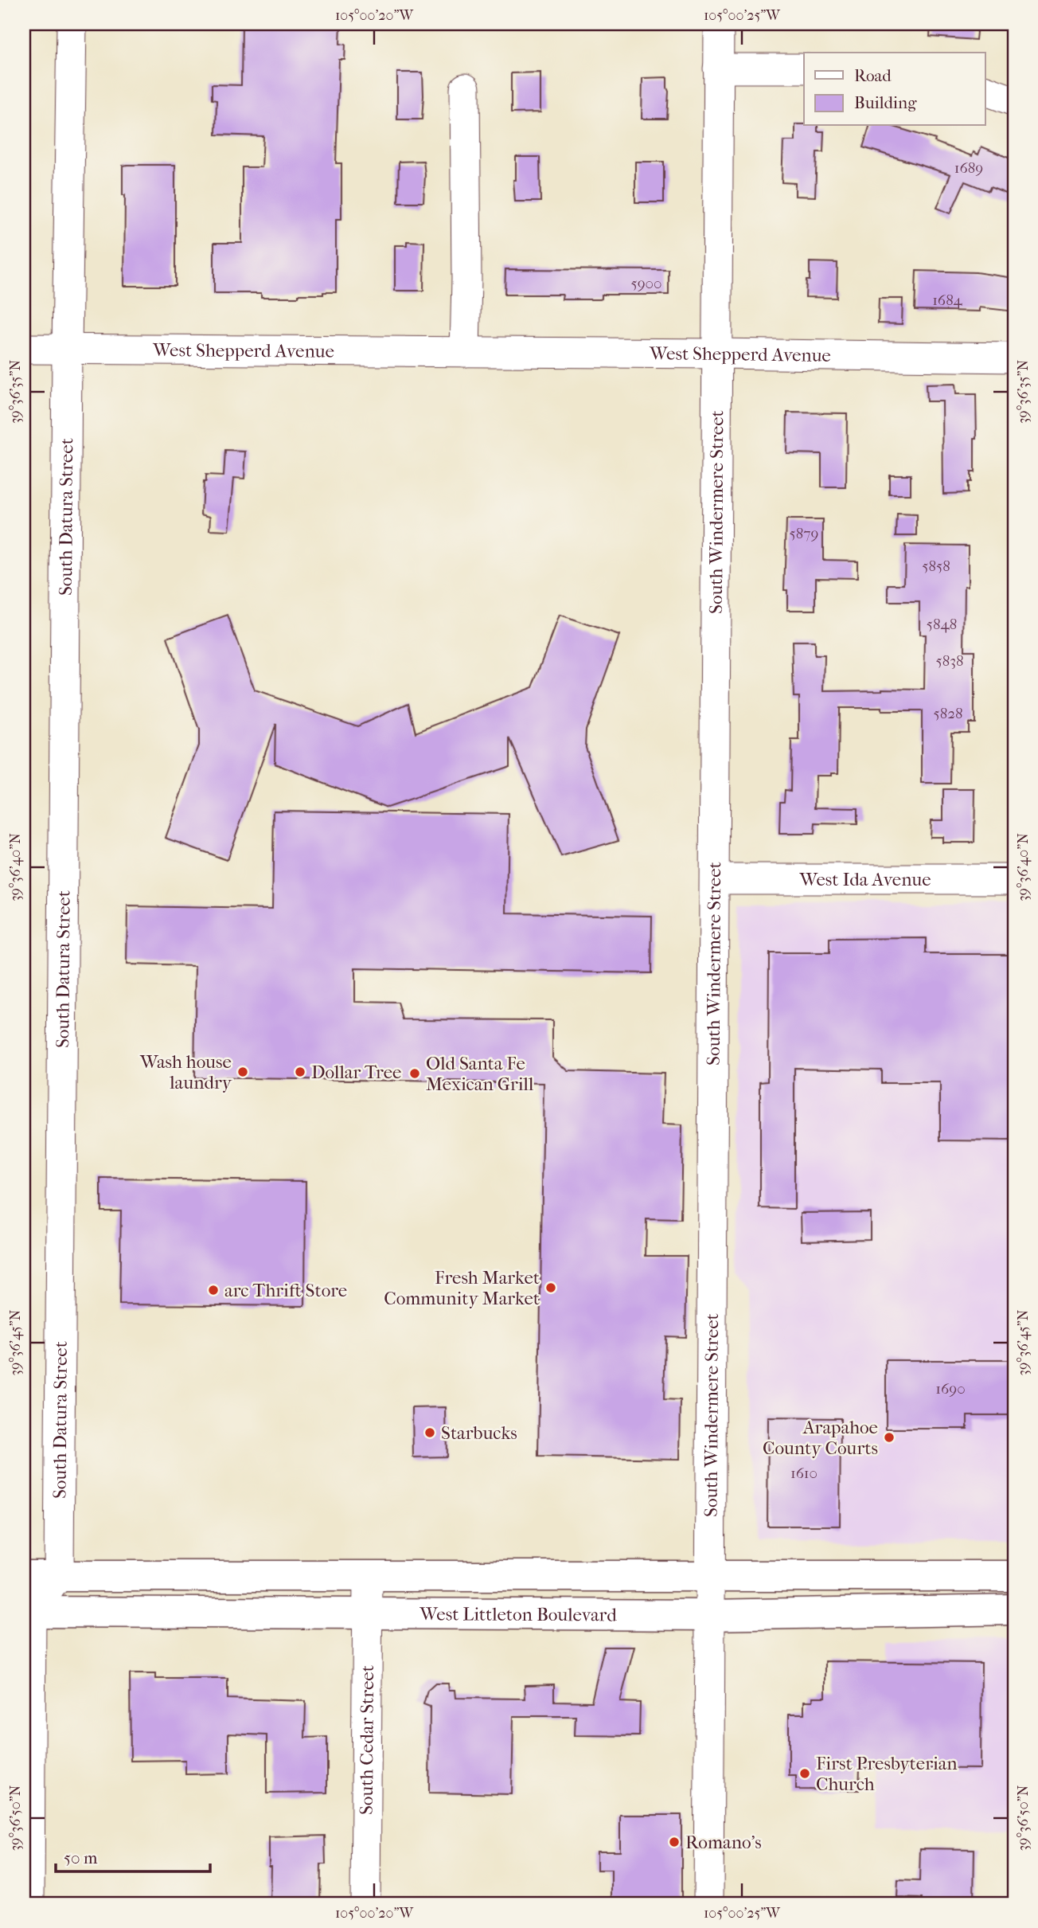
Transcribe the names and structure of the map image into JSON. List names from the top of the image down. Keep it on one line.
{"streets":{"main road":["West Littleton Boulevard"],"street":["West Shepperd Avenue","South Windermere Street","South Datura Street","West Ida Avenue","South Cedar Street"]},"crossings":[["West Shepperd Avenue","South Windermere Street"],["West Shepperd Avenue","South Datura Street"],["South Windermere Street","West Ida Avenue"],["South Windermere Street","West Littleton Boulevard"],["South Datura Street","West Littleton Boulevard"],["West Littleton Boulevard","South Cedar Street"]],"places":["Wash house laundry","Dollar Tree","Old Santa Fe Mexican Grill","Fresh Market Community Market","arc Thrift Store","Starbucks","Arapahoe County Courts","First Presbyterian Church","Romano's"],"house_numbers":["1689","5900","1684","5879","5858","5848","5838","5828","1690","1610"],"legend":["Road","Building"],"scale_bar":"50 m","coordinates":["105°00'20\"W","105°00'25\"W","39°36'35\"N","39°36'40\"N","39°36'45\"N","39°36'50\"N"]}
